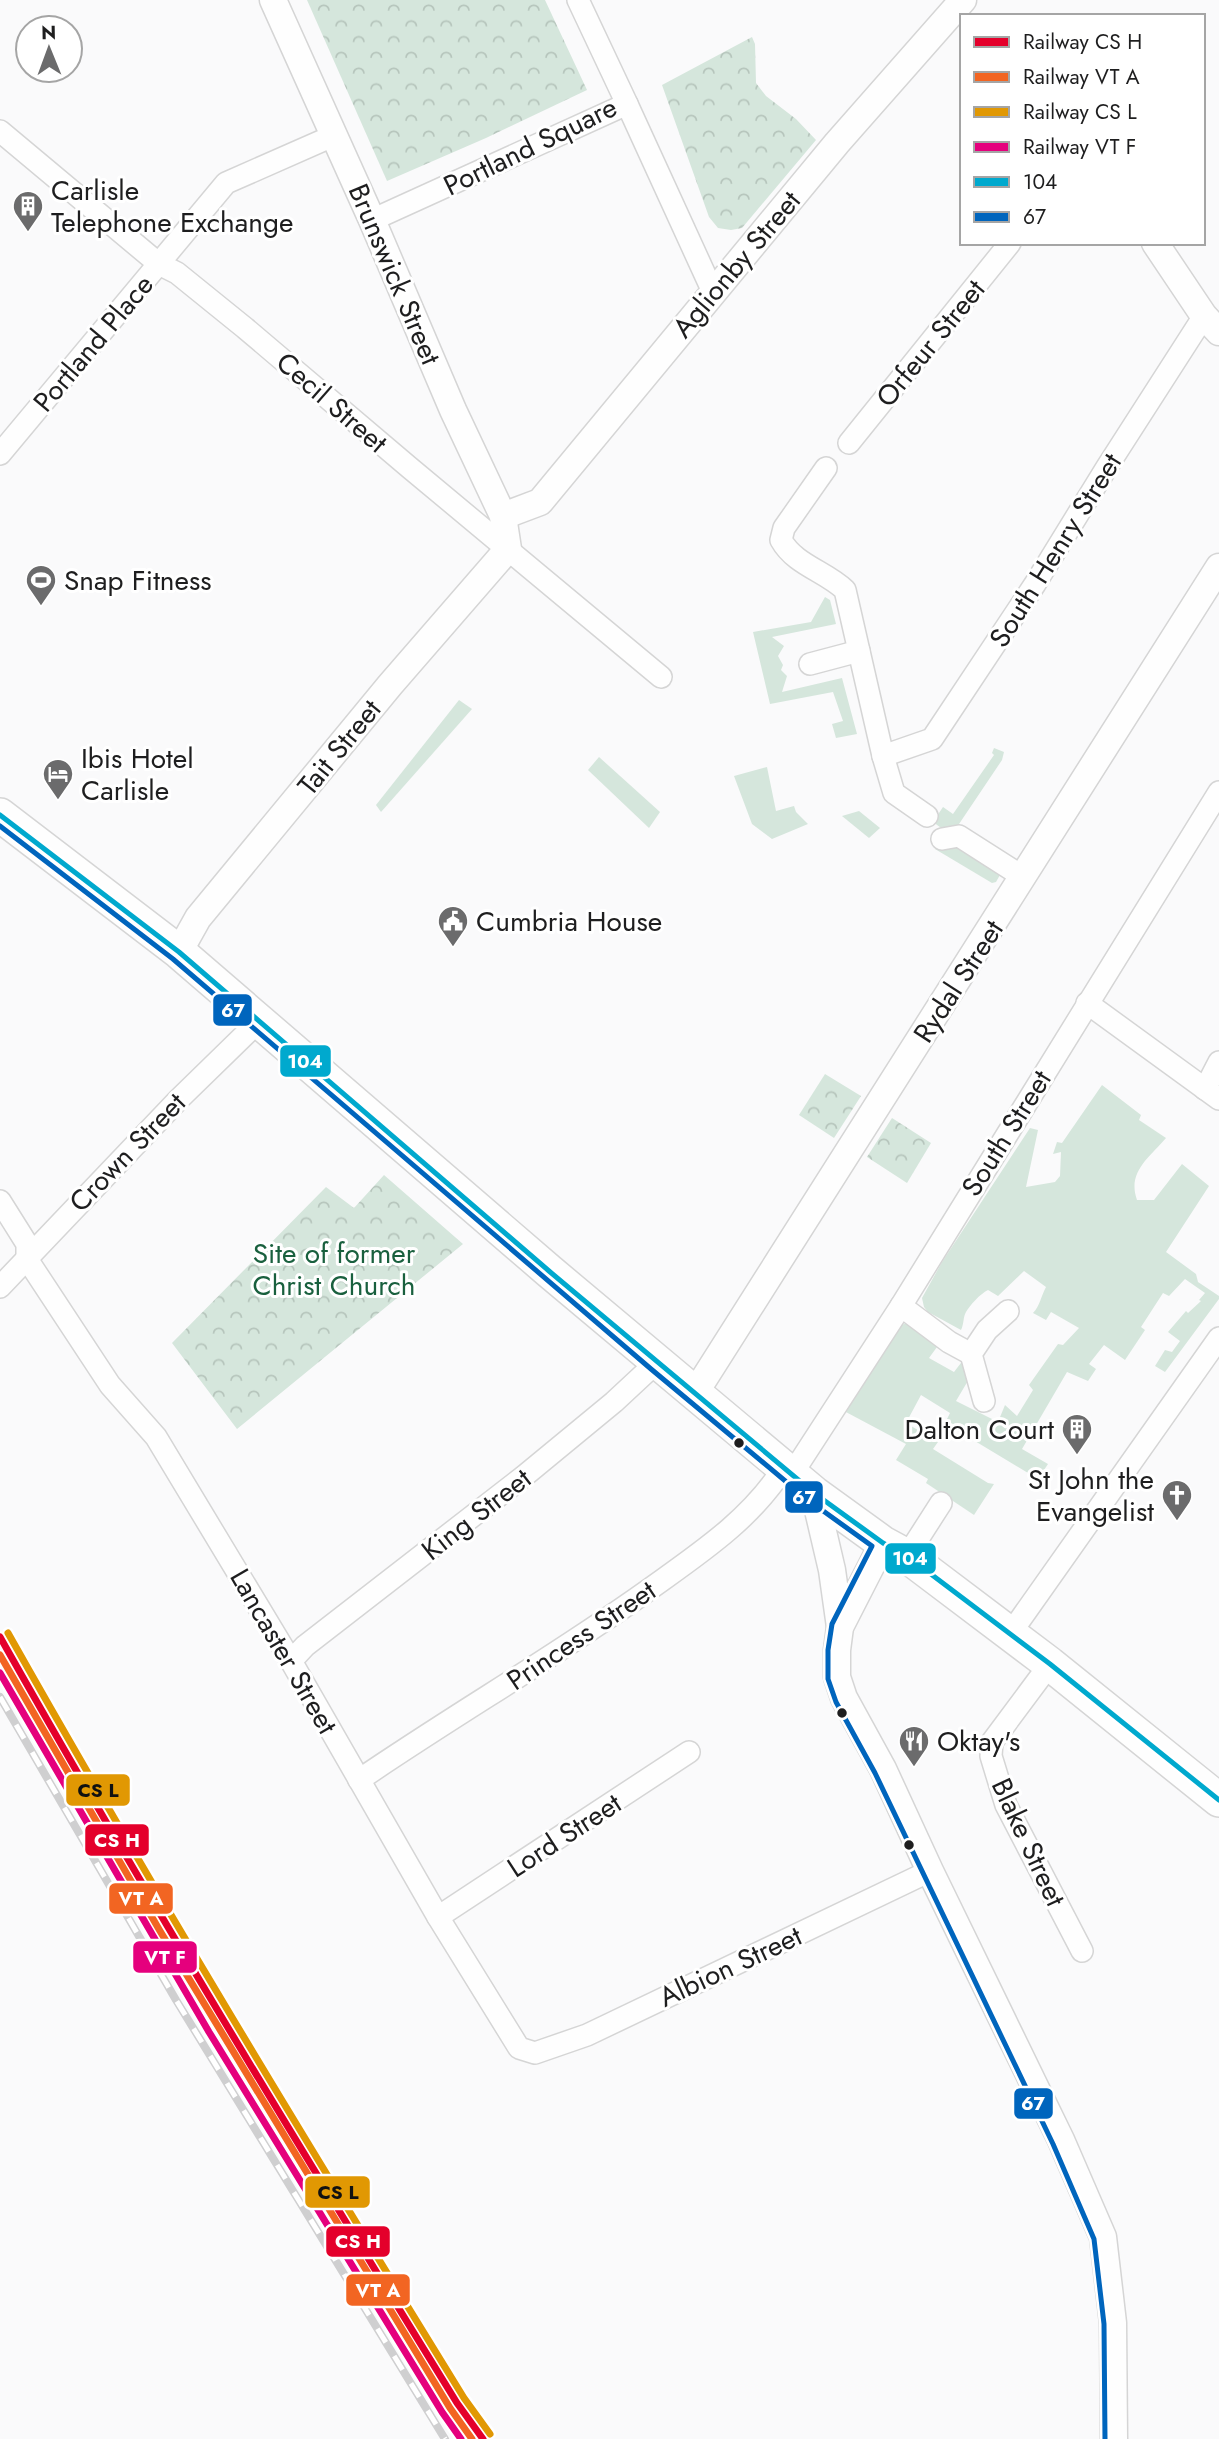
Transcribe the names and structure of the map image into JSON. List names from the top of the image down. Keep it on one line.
{"streets":{"street":["Portland Square","Aglionby Street","Brunswick Street","Portland Place","Orfeur Street","Cecil Street","South Henry Street","Tait Street","Rydal Street","South Street","Crown Street","King Street","Princess Street","Lancaster Street","Lord Street","Blake Street","Albion Street"]},"crossings":[["Portland Square","Brunswick Street"],["Aglionby Street","Brunswick Street"],["Brunswick Street","Portland Place"],["Brunswick Street","Cecil Street"],["Brunswick Street","Tait Street"],["Portland Place","Cecil Street"],["Cecil Street","Tait Street"],["South Street","Princess Street"],["Crown Street","Lancaster Street"],["King Street","Lancaster Street"],["Princess Street","Lancaster Street"],["Lancaster Street","Lord Street"],["Lancaster Street","Albion Street"]],"parks":["Site of former Christ Church"],"places":{"building":["Carlisle Telephone Exchange","Dalton Court"],"sports":["Snap Fitness"],"hotel":["Ibis Hotel Carlisle"],"public building":["Cumbria House"],"church":["St John the Evangelist"],"restaurant":["Oktay's"]},"lines":["transit line 104","transit line 67"],"legend":["Railway CS H","Railway VT A","Railway CS L","Railway VT F","104","67"],"north":"top"}
